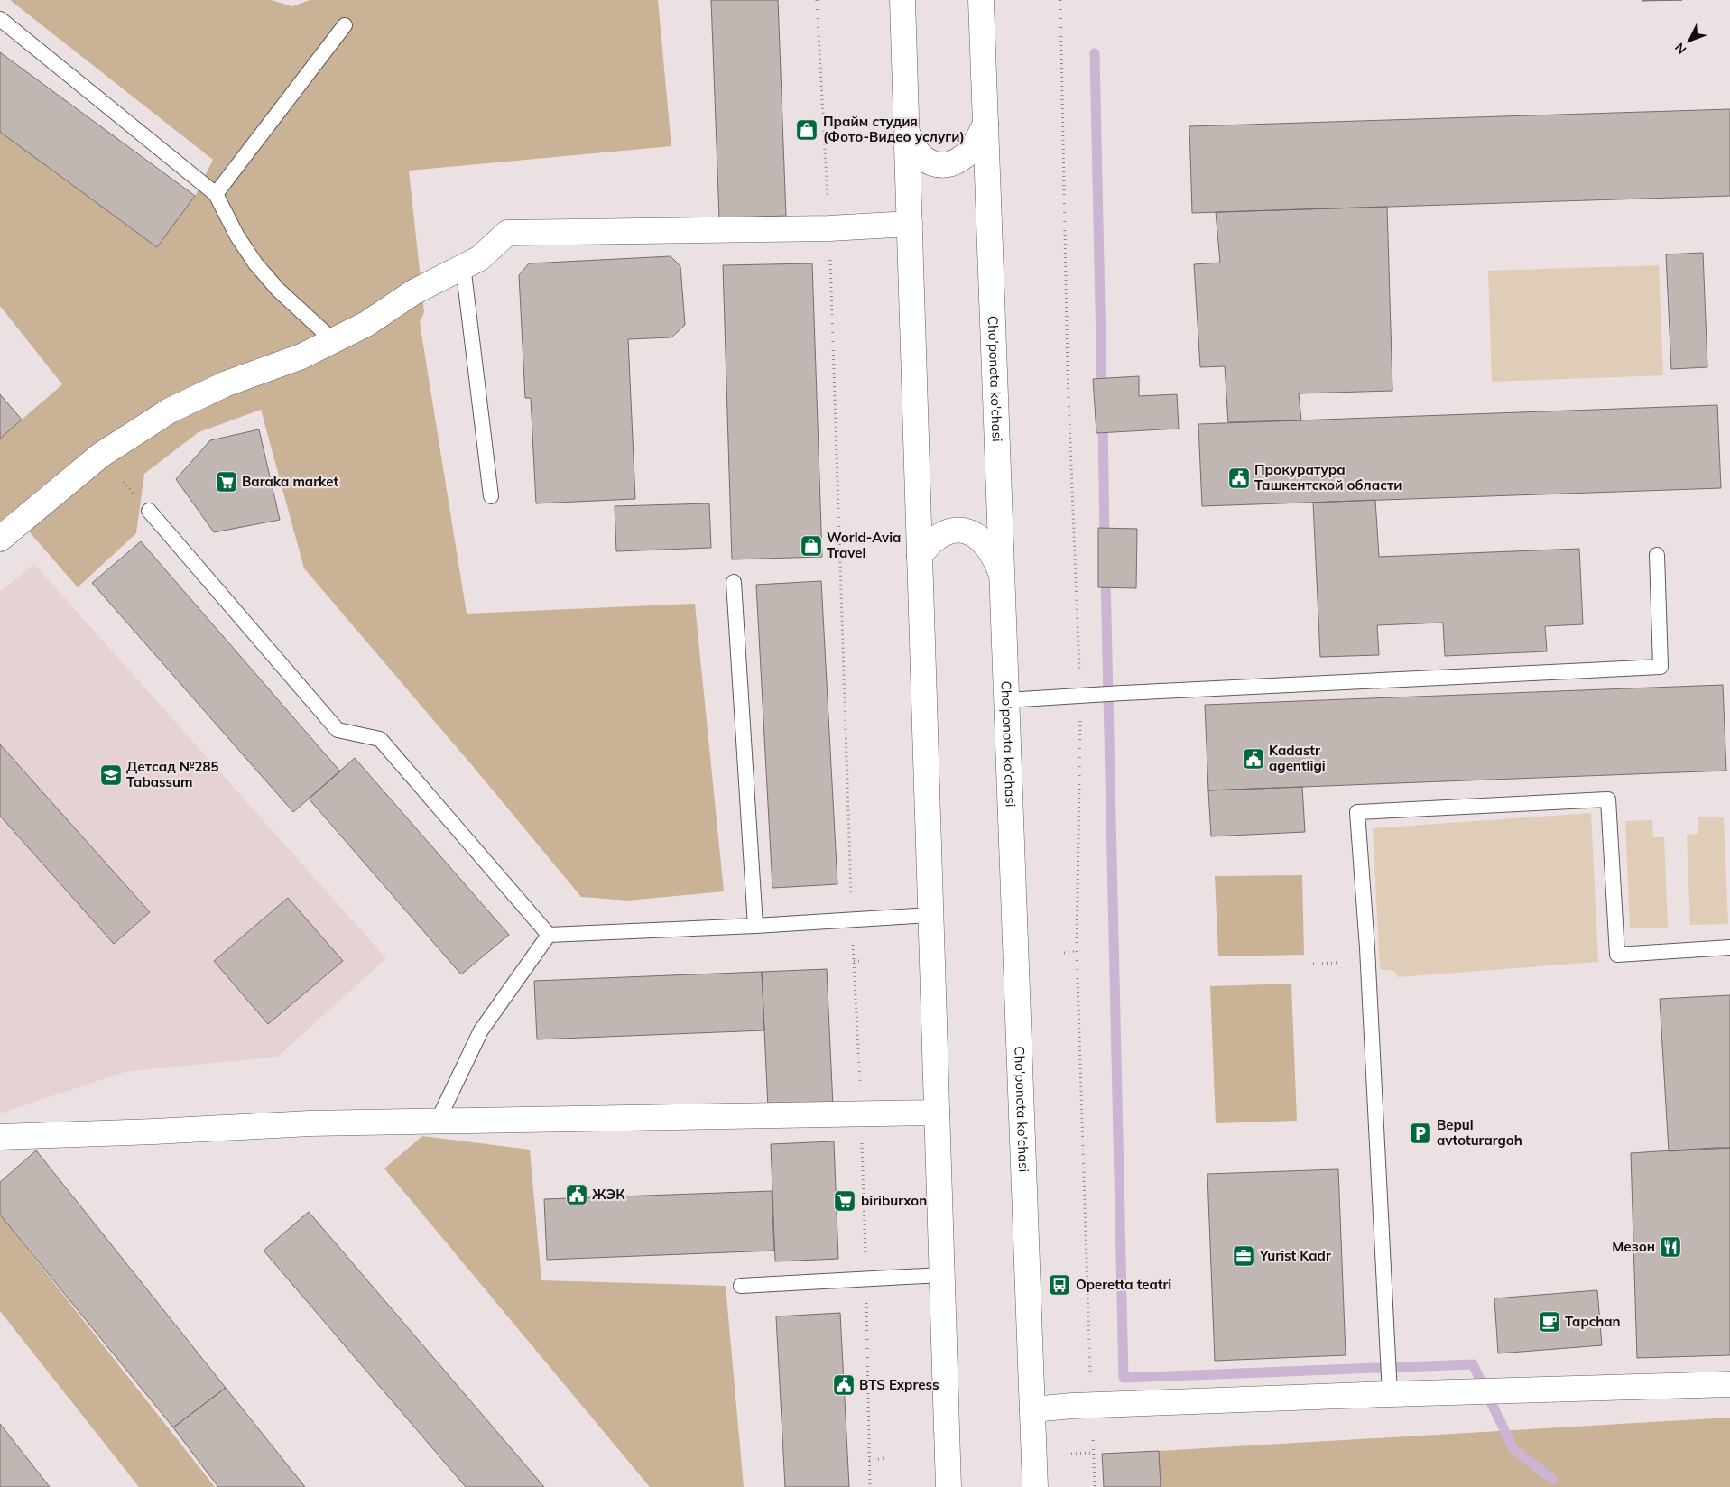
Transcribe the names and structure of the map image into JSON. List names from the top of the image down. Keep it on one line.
{"streets":{"main road":["Cho'ponota ko'chasi"]},"places":{"shop":["Прайм студия (Фото-Видео услуги)","World-Avia Travel"],"public building":["Прокуратура Ташкентской области","Kadastr agentligi","ЖЭК","BTS Express"],"supermarket":["Baraka market","biriburxon"],"school or university":["Детсад №285 Tabassum"],"parking":["Bepul avtoturargoh"],"restaurant":["Мезон"],"office":["Yurist Kadr"],"bus stop":["Operetta teatri"],"cafe":["Tapchan"]},"north":"bottom left"}
